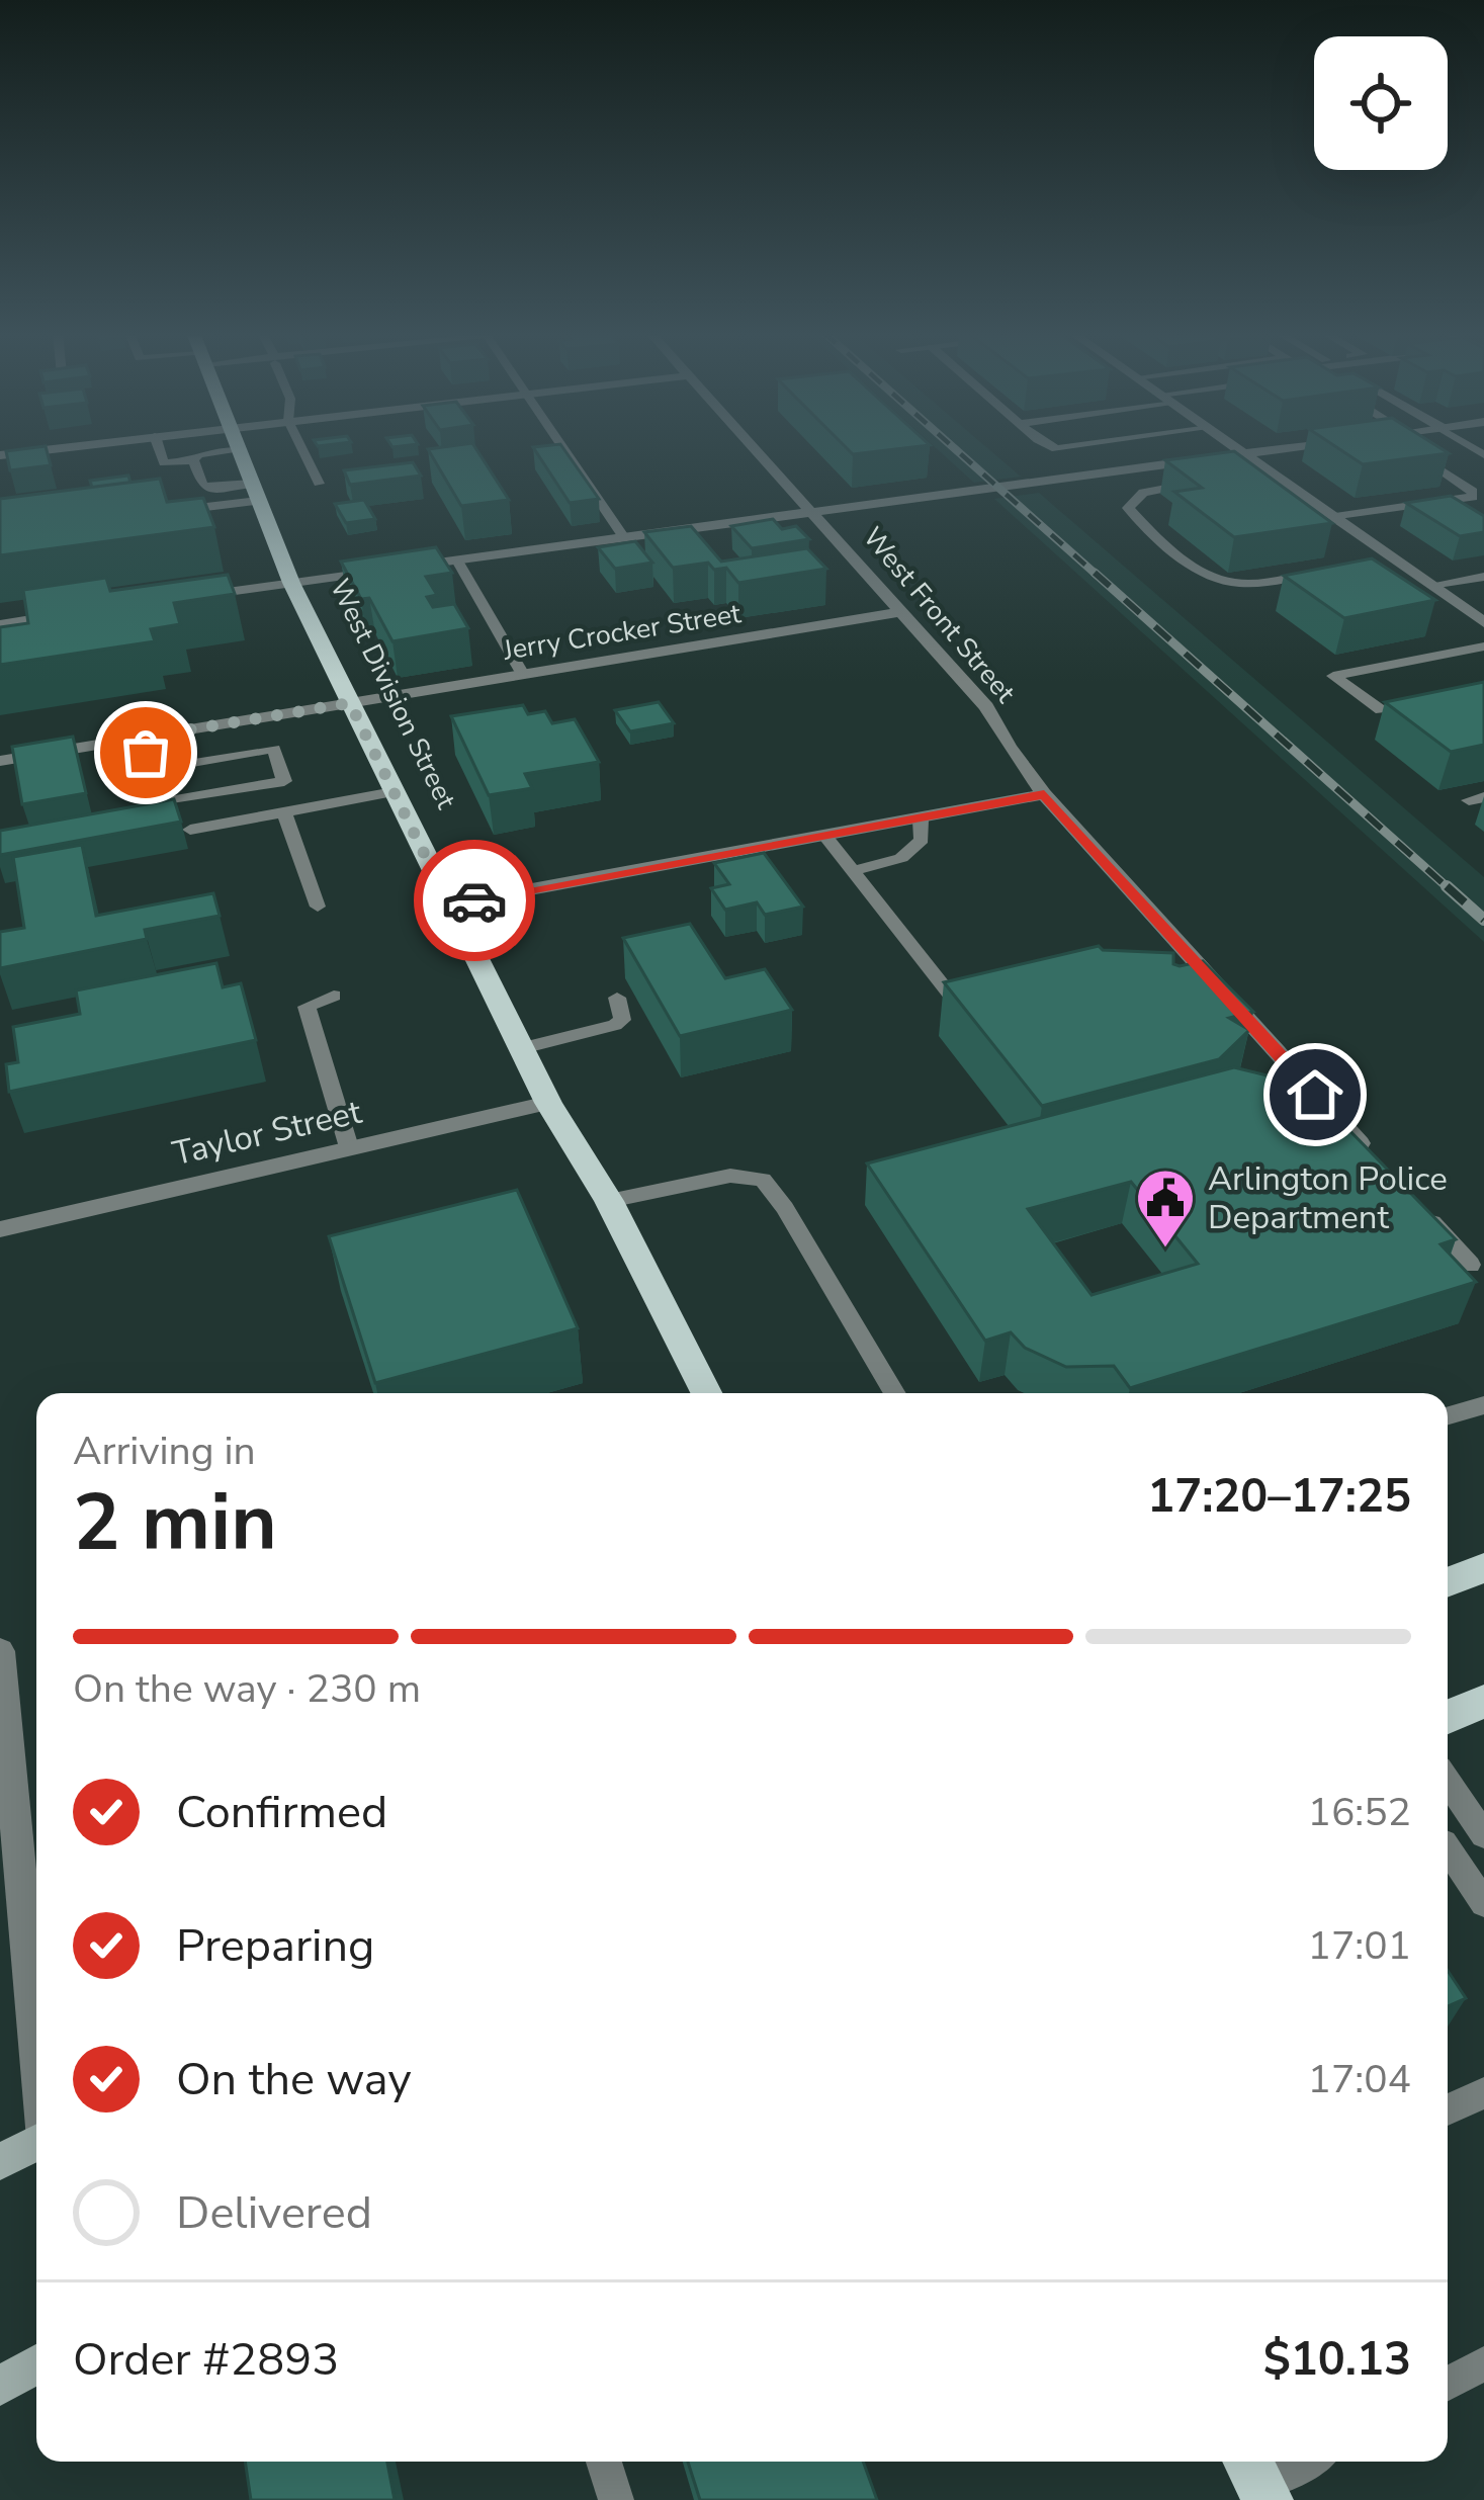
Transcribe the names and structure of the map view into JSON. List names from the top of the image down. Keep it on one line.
{"streets":{"main road":["West Division Street"],"street":["West Front Street","Jerry Crocker Street","Taylor Street"]},"crossings":[["West Front Street","Jerry Crocker Street"],["Jerry Crocker Street","West Division Street"],["West Division Street","Taylor Street"]],"places":{"public building":["Arlington Police Department"]},"page":{"heading":["2 min","Arriving in","17:20–17:25"],"panel":["Order #2893","$10.13"],"bar":"On the way · 230 m","list":[["Confirmed","16:52"],["Preparing","17:01"],["On the way","17:04"],"Delivered"]}}
